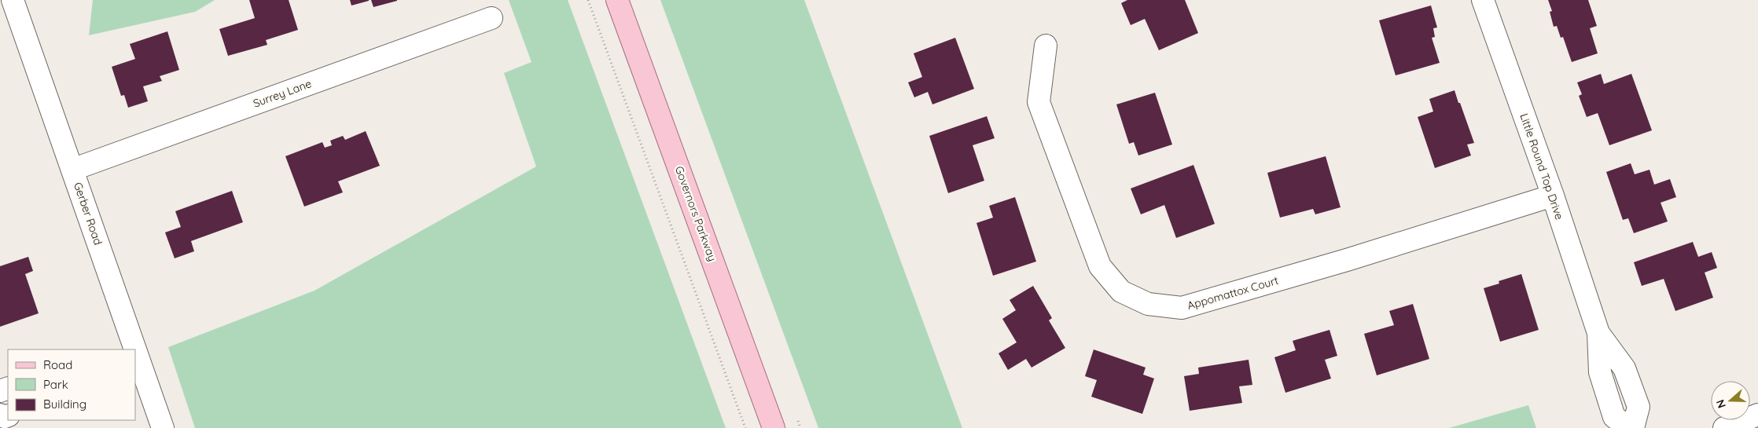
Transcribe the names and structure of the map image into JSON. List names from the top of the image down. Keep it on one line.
{"streets":{"main road":["Governors Parkway"],"street":["Surrey Lane","Little Round Top Drive","Gerber Road","Appomattox Court"]},"crossings":[["Surrey Lane","Gerber Road"],["Little Round Top Drive","Appomattox Court"]],"legend":["Road","Park","Building"],"north":"left"}
